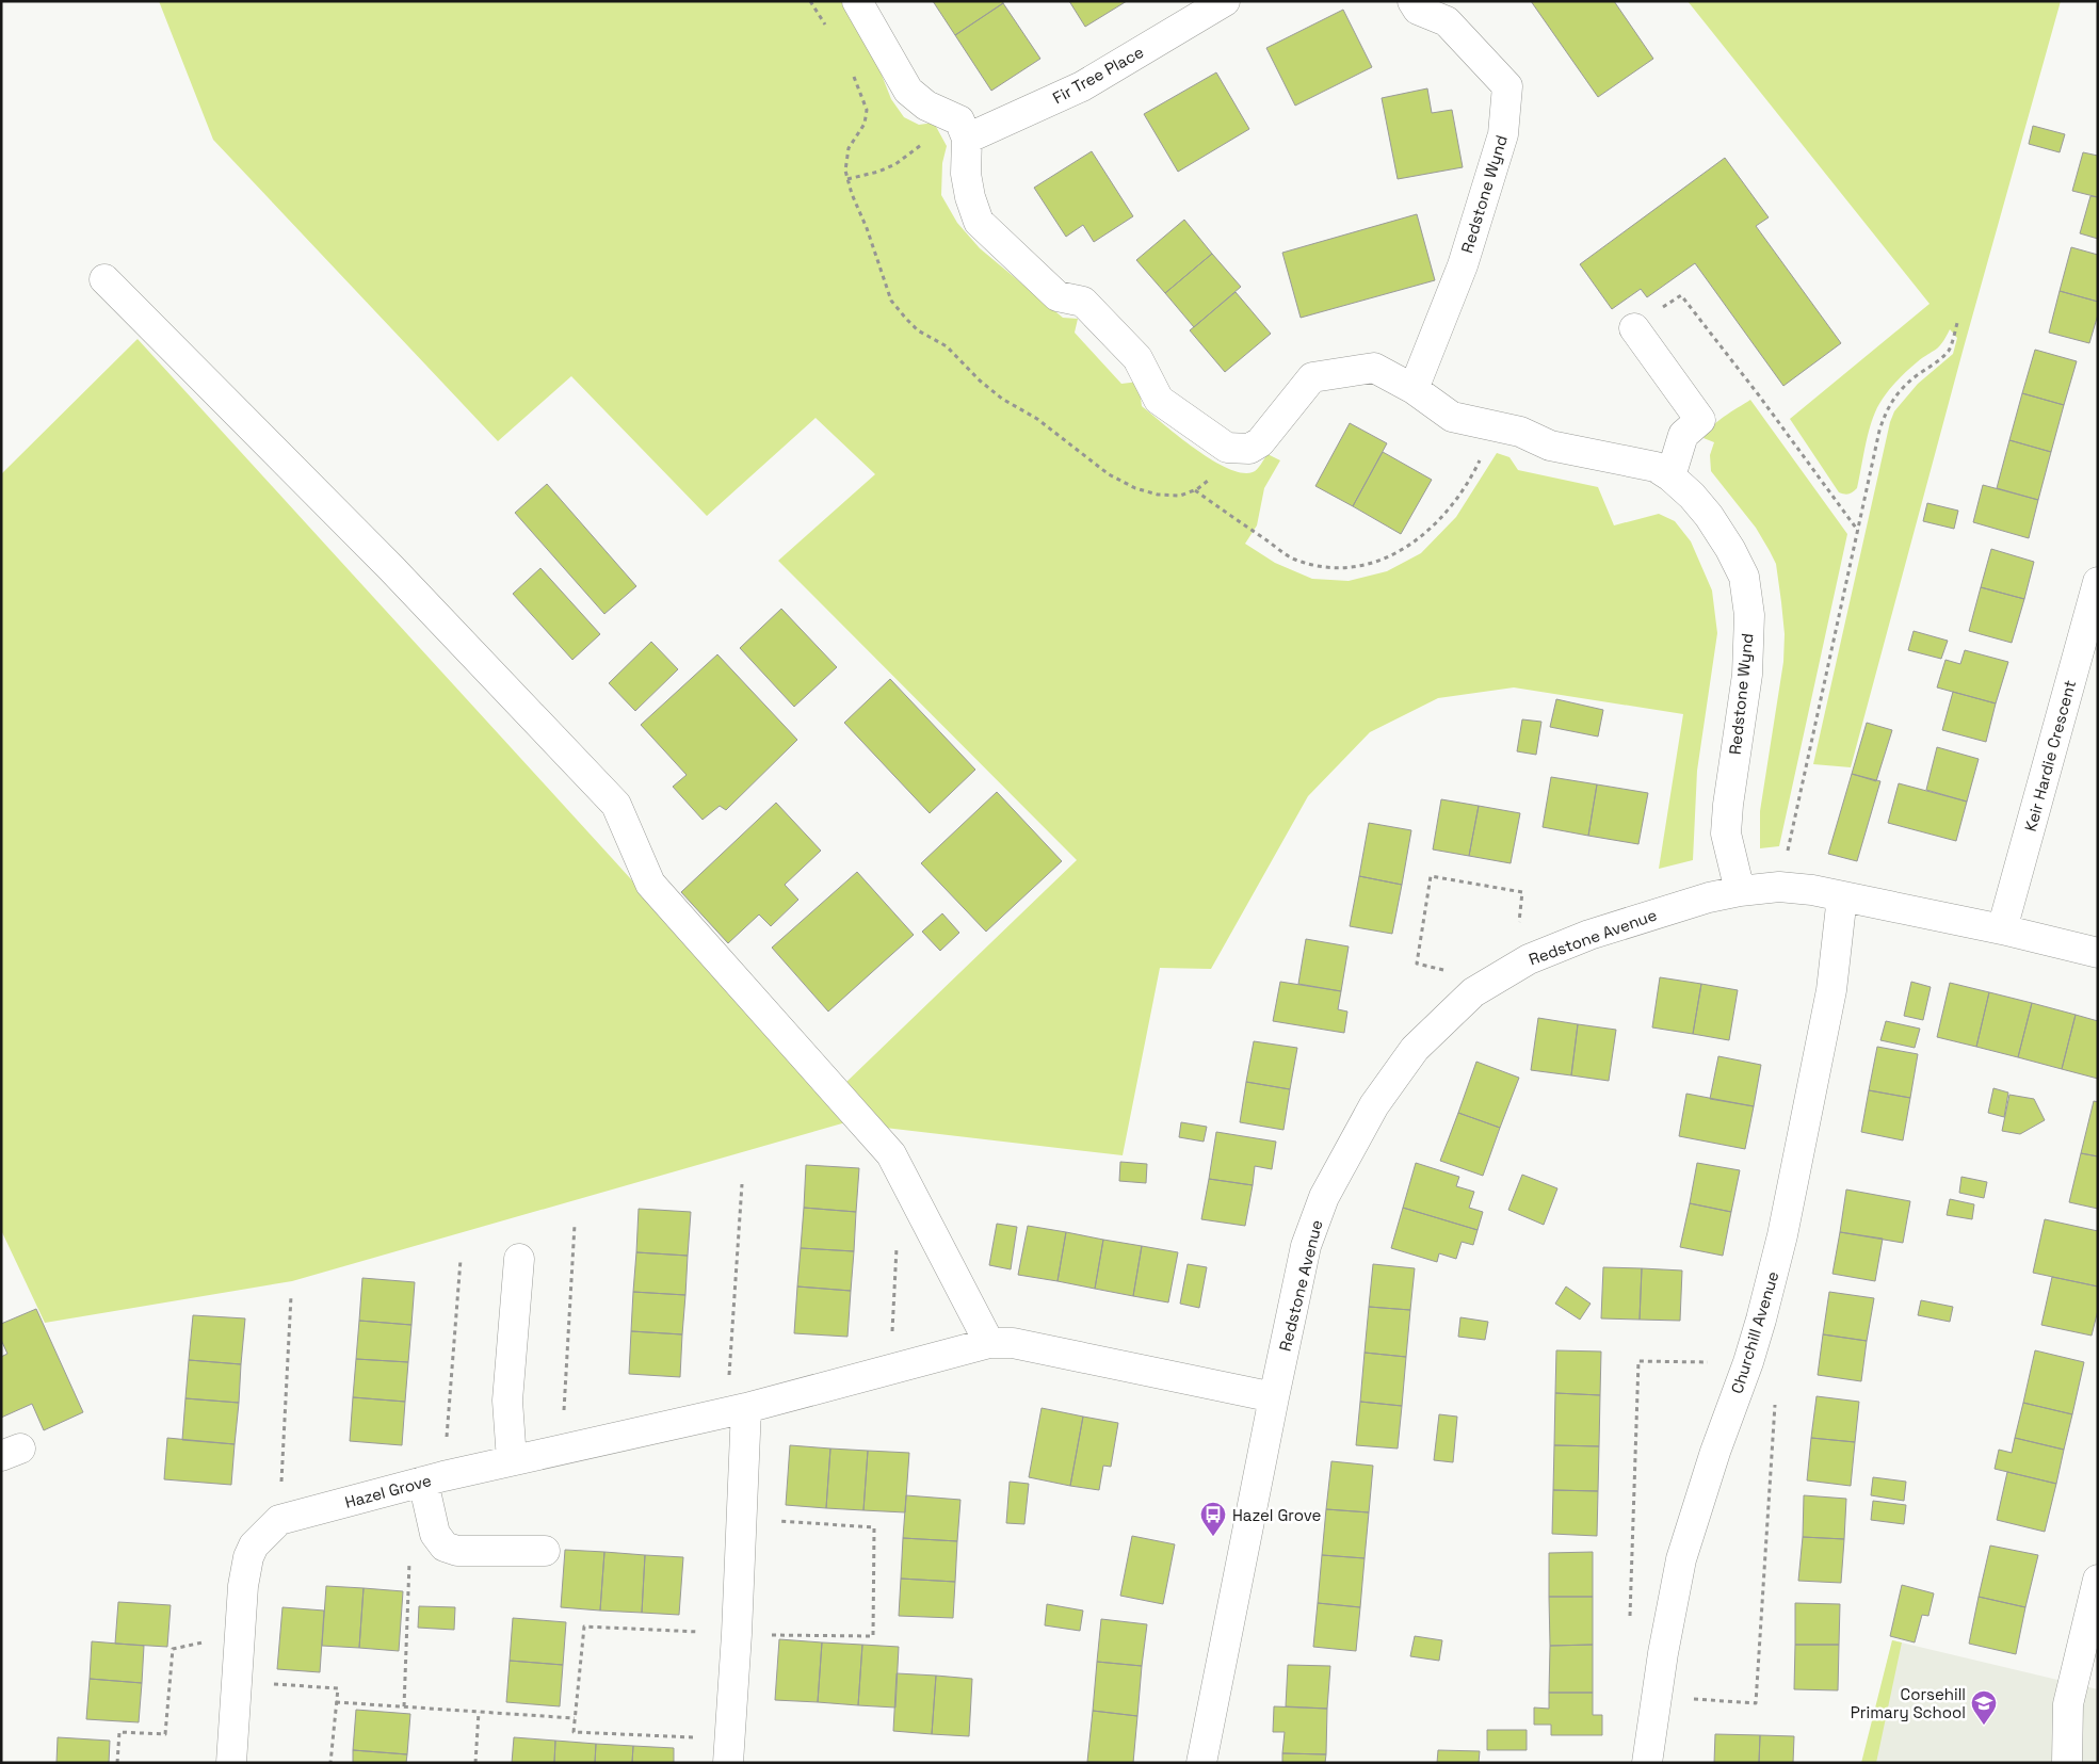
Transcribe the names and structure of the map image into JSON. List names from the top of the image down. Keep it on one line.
{"streets":{"street":["Fir Tree Place","Redstone Wynd","Keir Hardie Crescent","Redstone Avenue","Churchill Avenue","Hazel Grove"]},"crossings":[["Redstone Wynd","Redstone Avenue"],["Keir Hardie Crescent","Redstone Avenue"],["Redstone Avenue","Churchill Avenue"],["Redstone Avenue","Hazel Grove"]],"places":{"bus stop":["Hazel Grove"],"school or university":["Corsehill Primary School"]}}
